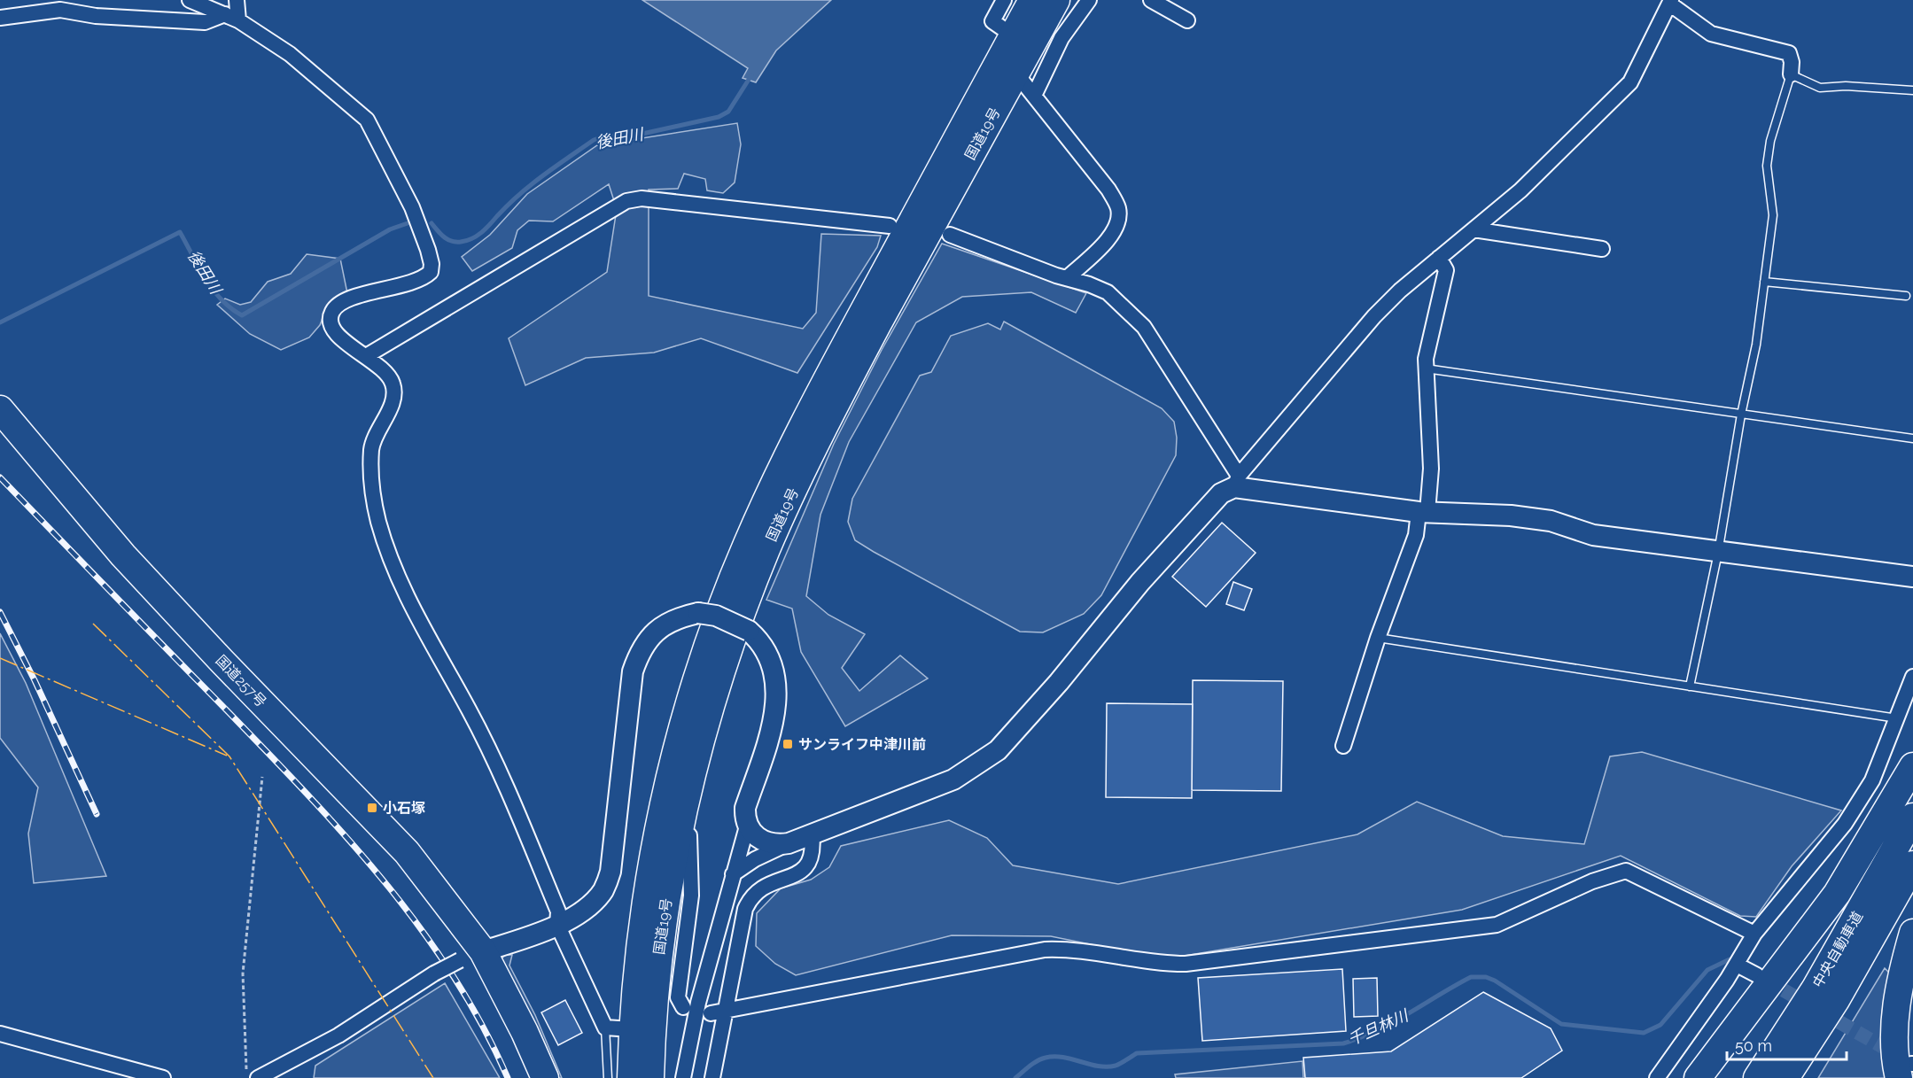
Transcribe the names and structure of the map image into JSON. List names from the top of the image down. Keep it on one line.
{"streets":{"highway":["国道19号","国道257号","中央自動車道"]},"water":["後田川","千旦林川"],"places":{"transit":["サンライフ中津川前","小石塚"]},"scale_bar":"50 m"}
